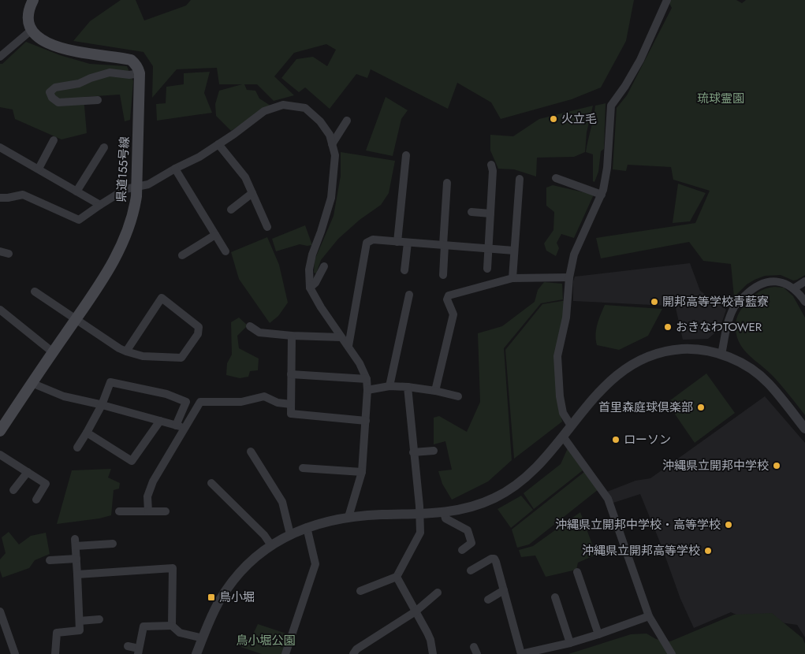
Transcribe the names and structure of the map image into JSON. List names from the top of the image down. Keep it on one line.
{"streets":{"main road":["県道155号線"]},"parks":["琉球霊園","鳥小堀公園"],"places":{"other":["火立毛","開邦高等学校青藍寮","おきなわTOWER","首里森庭球倶楽部","ローソン","沖縄県立開邦中学校","沖縄県立開邦中学校・高等学校","沖縄県立開邦高等学校"],"transit":["鳥小堀"]}}
